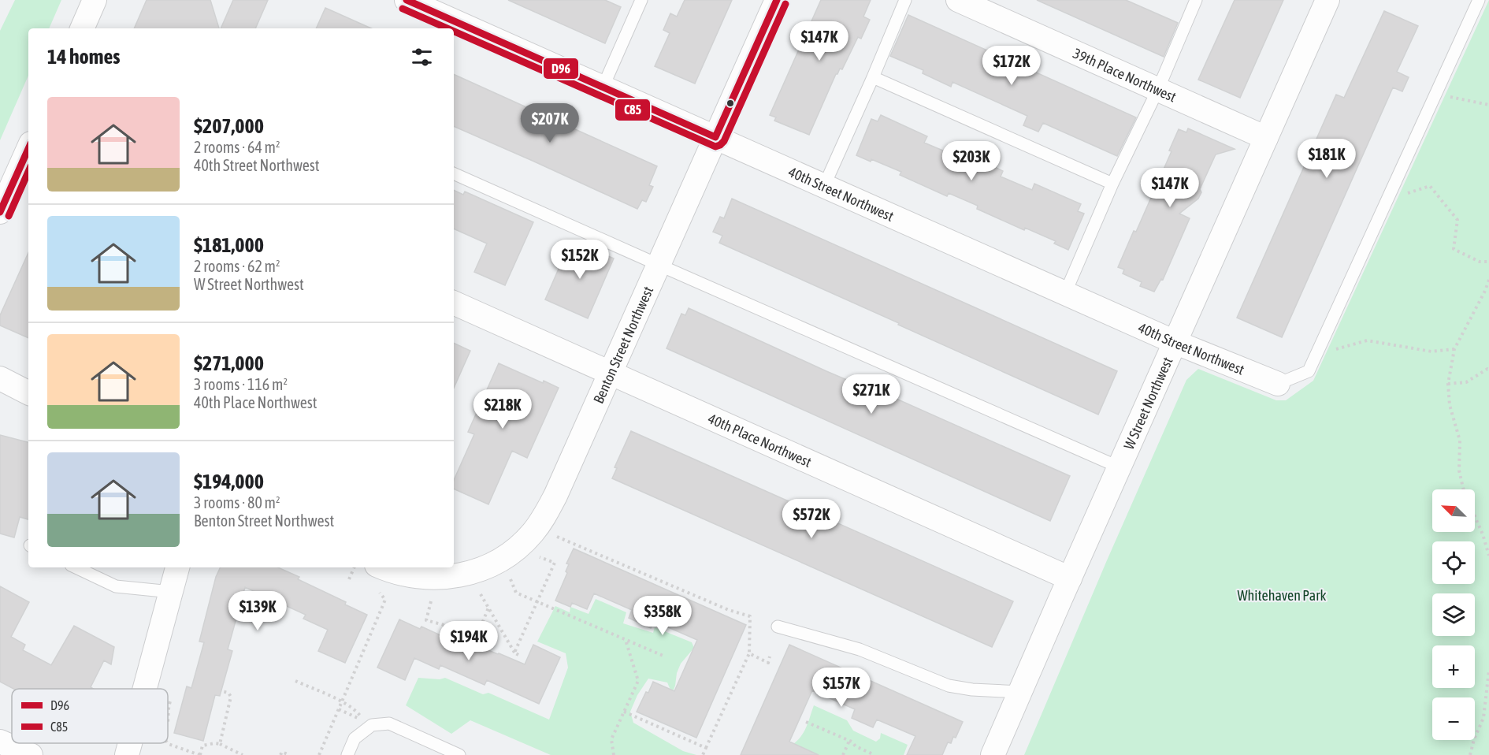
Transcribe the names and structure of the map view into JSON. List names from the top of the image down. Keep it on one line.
{"streets":{"street":["39th Place Northwest","40th Street Northwest","Benton Street Northwest","W Street Northwest","40th Place Northwest"]},"crossings":[["39th Place Northwest","W Street Northwest"],["40th Street Northwest","Benton Street Northwest"],["40th Street Northwest","W Street Northwest"],["Benton Street Northwest","40th Place Northwest"],["W Street Northwest","40th Place Northwest"]],"parks":["Whitehaven Park"],"lines":["transit line D96","transit line C85"],"legend":["D96","C85"],"north":"top left","page":{"price":["$147K","$172K","$207K","$181K","$203K","$147K","$152K","$271K","$218K","$572K","$139K","$358K","$194K","$157K"],"heading":"14 homes","list":[{"name":"$207,000","note":"2 rooms · 64 m² · 40th Street Northwest"},{"name":"$181,000","note":"2 rooms · 62 m² · W Street Northwest"},{"name":"$271,000","note":"3 rooms · 116 m² · 40th Place Northwest"},{"name":"$194,000","note":"3 rooms · 80 m² · Benton Street Northwest"}],"map_buttons":["+","−"]}}
